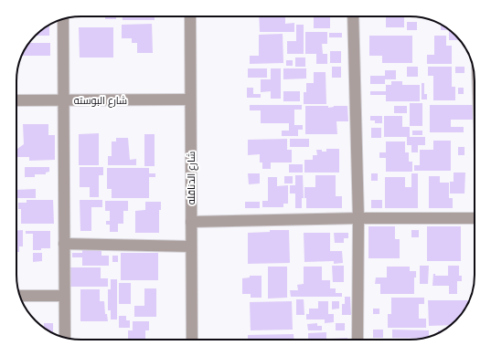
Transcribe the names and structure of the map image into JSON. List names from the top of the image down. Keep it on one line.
{"streets":{"street":["شارع البوسته","شارع الدناقله"]},"crossings":[["شارع البوسته","شارع الدناقله"]]}
